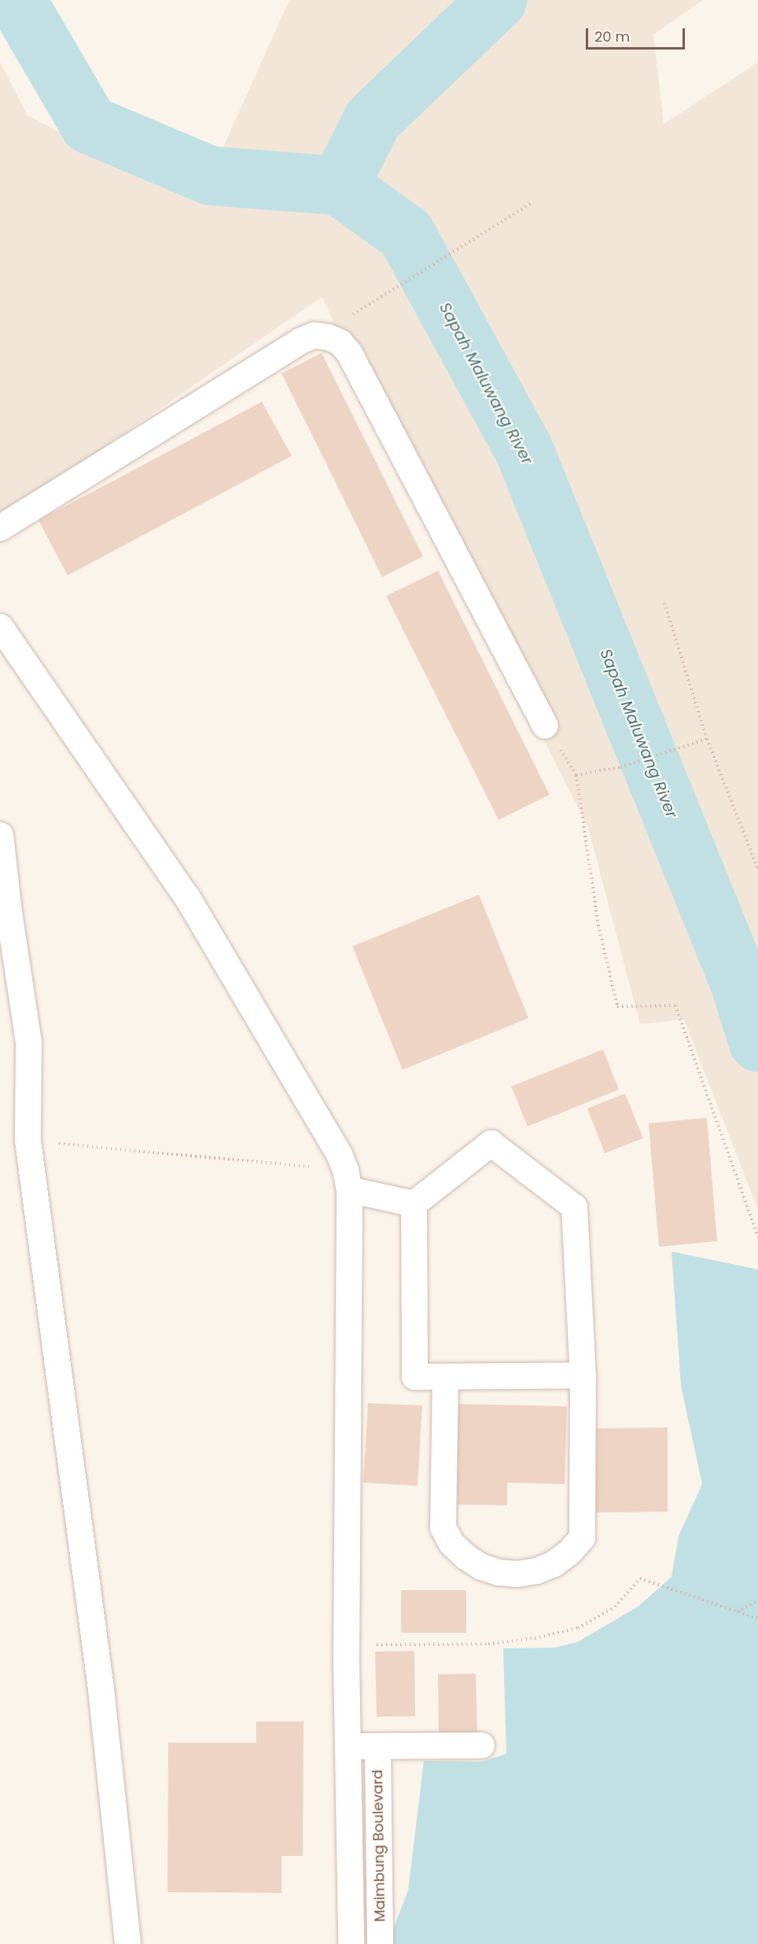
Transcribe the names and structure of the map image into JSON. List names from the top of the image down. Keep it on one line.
{"streets":{"street":["Maimbung Boulevard"]},"water":["Sapah Maluwang River"],"scale_bar":"20 m"}
